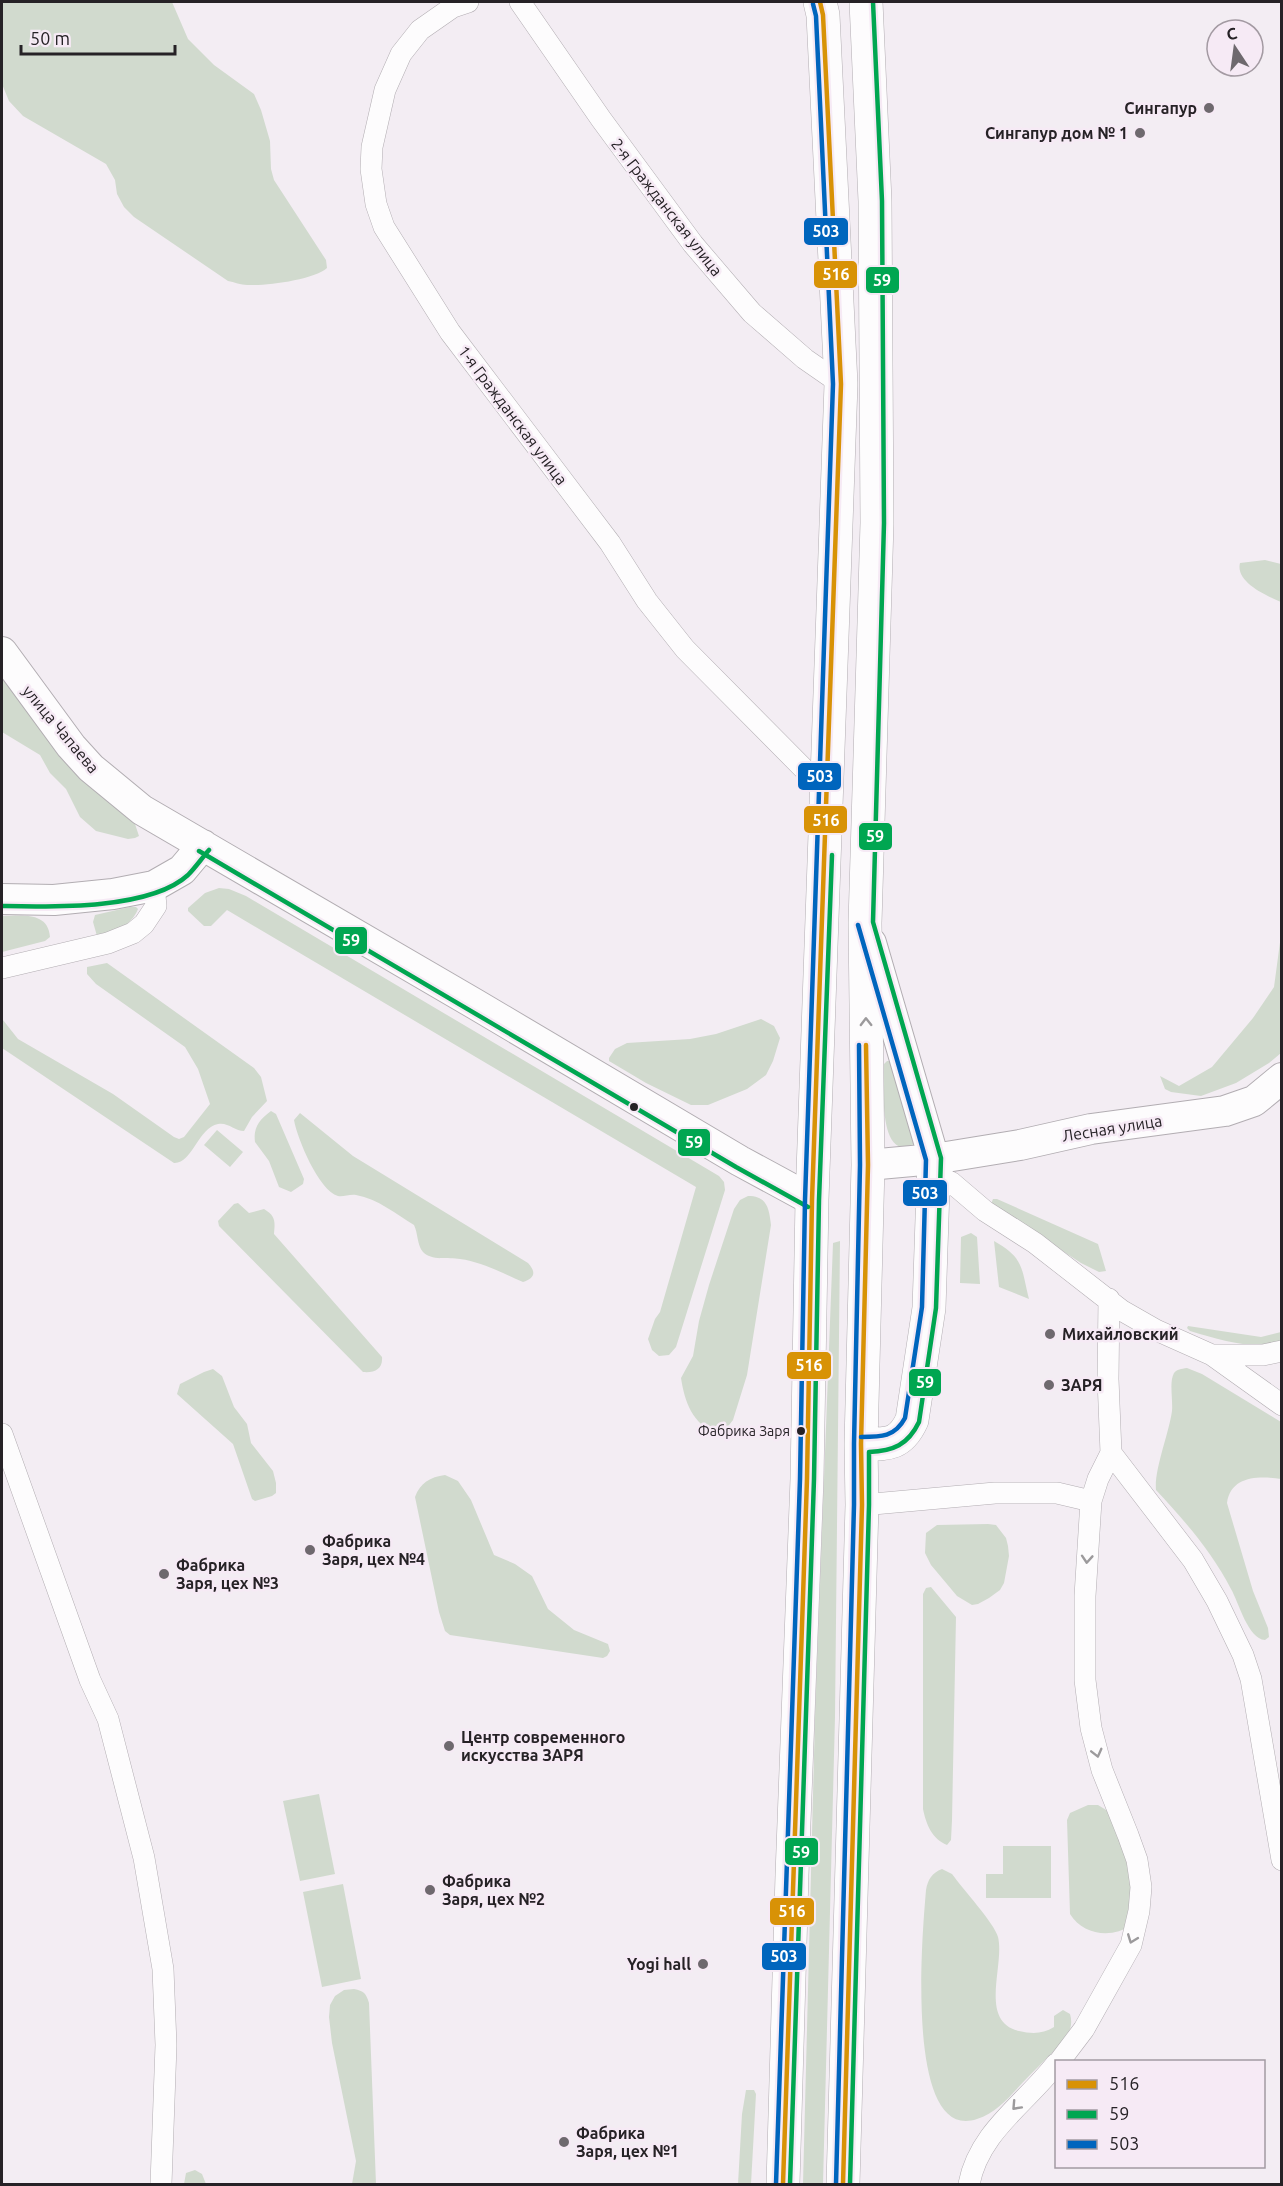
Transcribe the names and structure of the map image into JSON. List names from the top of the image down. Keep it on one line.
{"streets":{"main road":["улица Чапаева","Лесная улица"],"street":["2-я Гражданская улица","1-я Гражданская улица"]},"places":["Сингапур","Сингапур дом № 1","Михайловский","ЗАРЯ","Фабрика Заря","Фабрика Заря, цех №4","Фабрика Заря, цех №3","Центр современного искусства ЗАРЯ","Фабрика Заря, цех №2","Yogi hall","Фабрика Заря, цех №1"],"lines":["transit line 516","transit line 59","transit line 503"],"legend":["516","59","503"],"scale_bar":"50 m","north":"top"}
